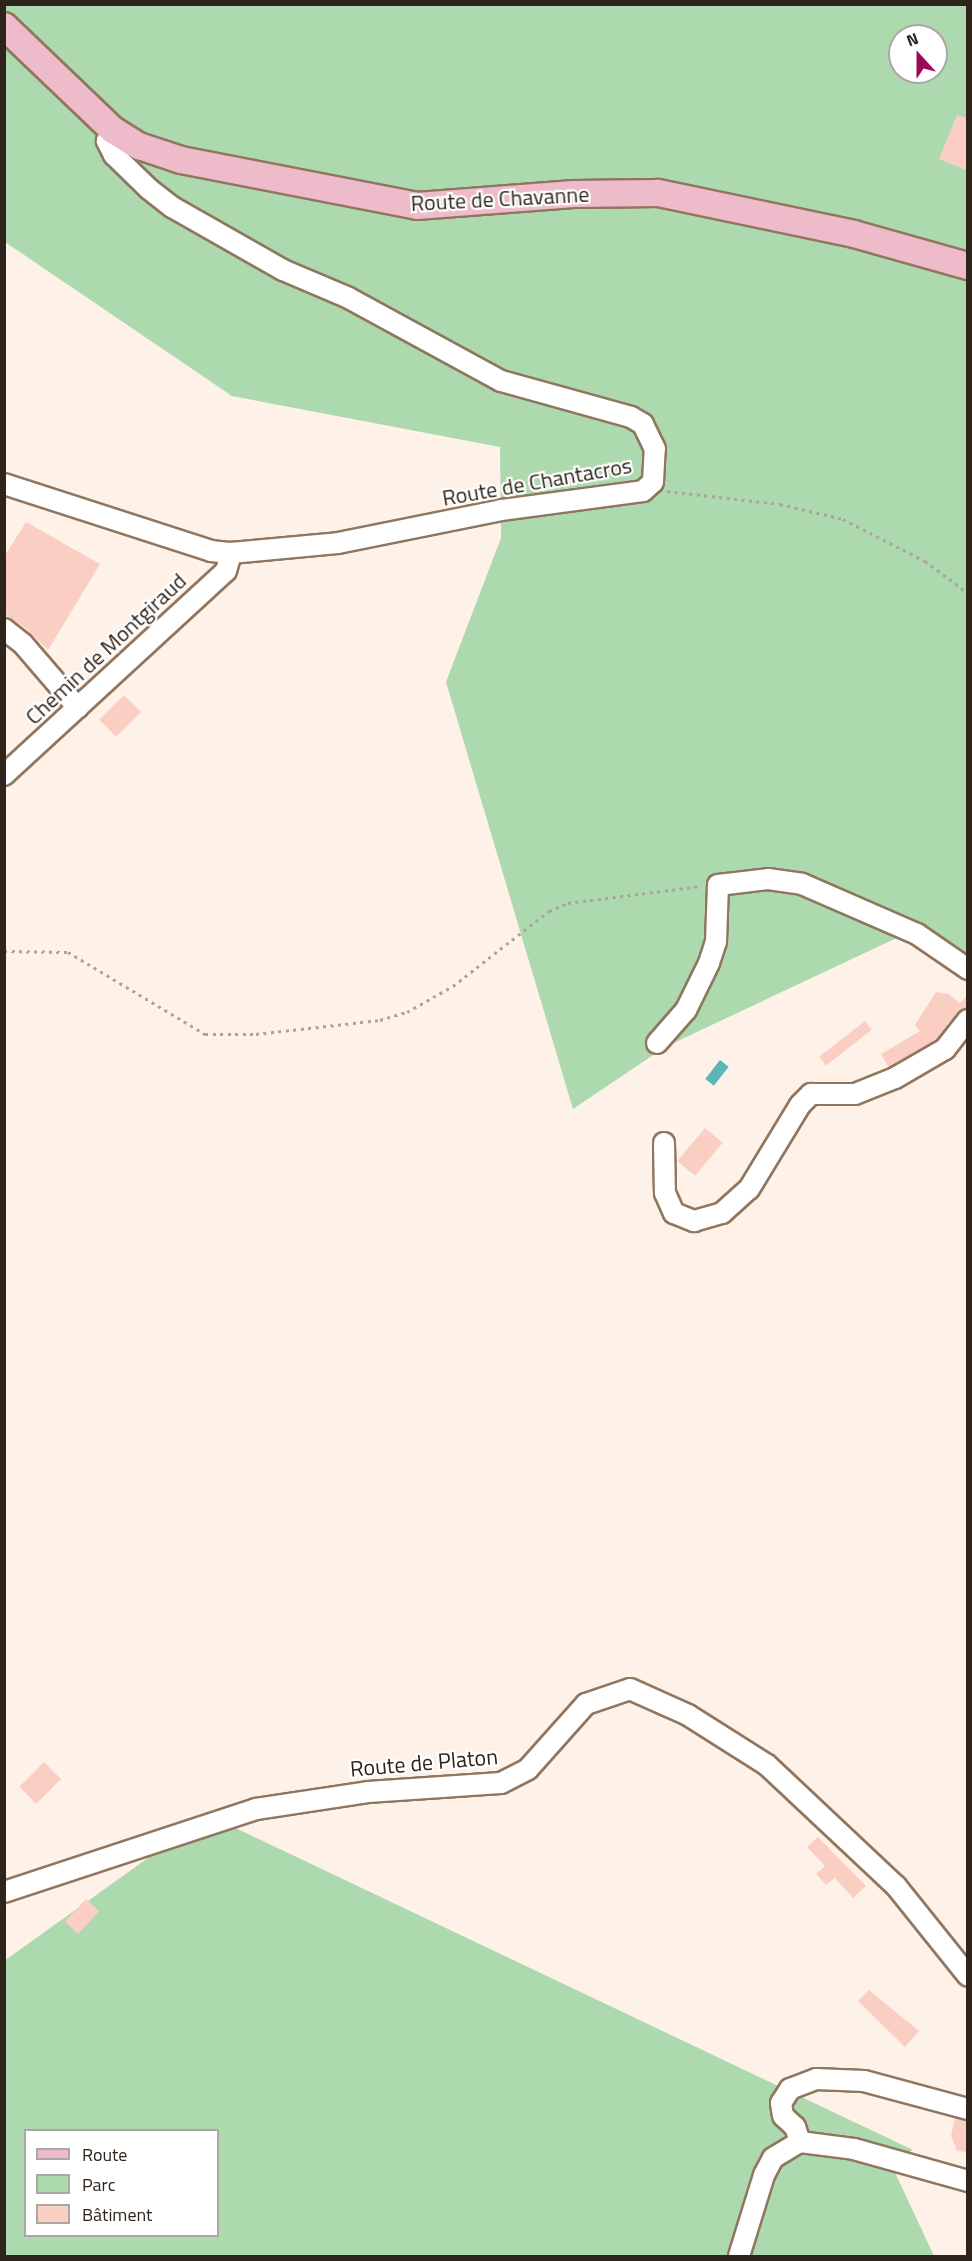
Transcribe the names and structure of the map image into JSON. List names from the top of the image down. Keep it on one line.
{"streets":{"main road":["Route de Chavanne"],"street":["Route de Chantacros","Chemin de Montgiraud","Route de Platon"]},"crossings":[["Route de Chavanne","Route de Chantacros"],["Route de Chantacros","Chemin de Montgiraud"]],"legend":["Route","Parc","Bâtiment"],"north":"top"}
